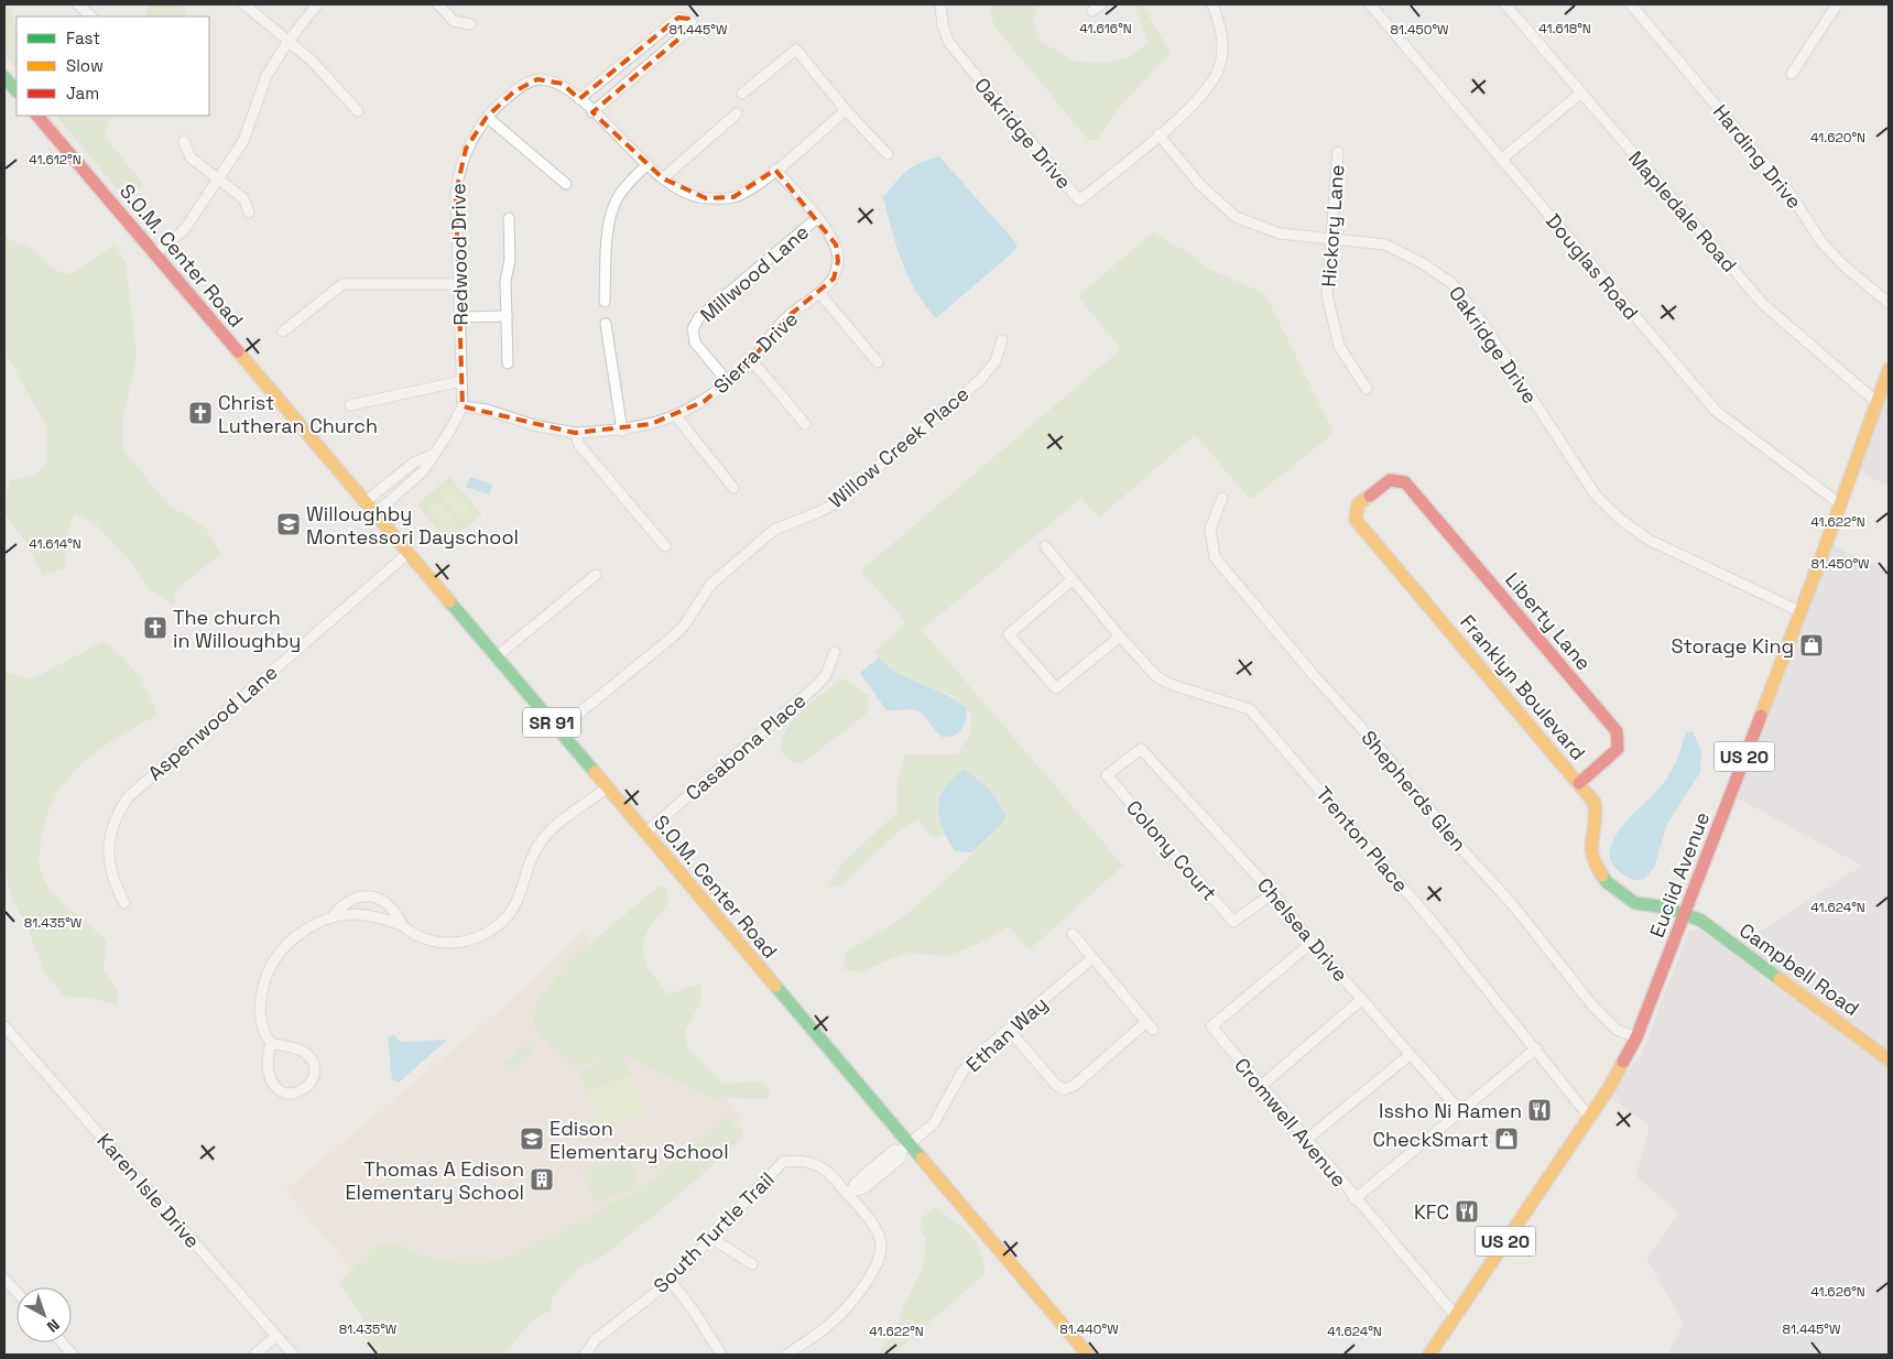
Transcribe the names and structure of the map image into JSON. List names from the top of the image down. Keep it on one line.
{"streets":{"main road":["S.O.M. Center Road","Liberty Lane","Franklyn Boulevard","SR 91","US 20","Euclid Avenue","Campbell Road"],"street":["Oakridge Drive","Harding Drive","Mapledale Road","Hickory Lane","Redwood Drive","Douglas Road","Millwood Lane","Sierra Drive","Willow Creek Place","Aspenwood Lane","Casabona Place","Shepherds Glen","Trenton Place","Colony Court","Chelsea Drive","Ethan Way","Cromwell Avenue","Karen Isle Drive","South Turtle Trail"]},"crossings":[["Oakridge Drive","Hickory Lane"],["Oakridge Drive","Euclid Avenue"],["Mapledale Road","Euclid Avenue"],["Redwood Drive","S.O.M. Center Road"],["Redwood Drive","Sierra Drive"],["S.O.M. Center Road","Willow Creek Place"],["S.O.M. Center Road","Aspenwood Lane"],["S.O.M. Center Road","Casabona Place"],["S.O.M. Center Road","Ethan Way"],["Douglas Road","Euclid Avenue"],["Millwood Lane","Sierra Drive"],["Liberty Lane","Franklyn Boulevard"],["Franklyn Boulevard","Euclid Avenue"],["Franklyn Boulevard","Campbell Road"],["Shepherds Glen","Euclid Avenue"],["Trenton Place","Euclid Avenue"],["Colony Court","Chelsea Drive"],["Euclid Avenue","Campbell Road"],["Euclid Avenue","Cromwell Avenue"],["Chelsea Drive","Cromwell Avenue"],["Ethan Way","South Turtle Trail"]],"places":{"church":["Christ Lutheran Church","The church in Willoughby"],"school or university":["Willoughby Montessori Dayschool","Edison Elementary School"],"shop":["Storage King","CheckSmart"],"restaurant":["Issho Ni Ramen","KFC"],"building":["Thomas A Edison Elementary School"]},"legend":["Fast","Slow","Jam"],"north":"bottom right","coordinates":["41.616°N","41.618°N","81.445°W","81.450°W","41.620°N","41.612°N","41.622°N","41.614°N","41.624°N","81.435°W","41.626°N","81.440°W"]}
